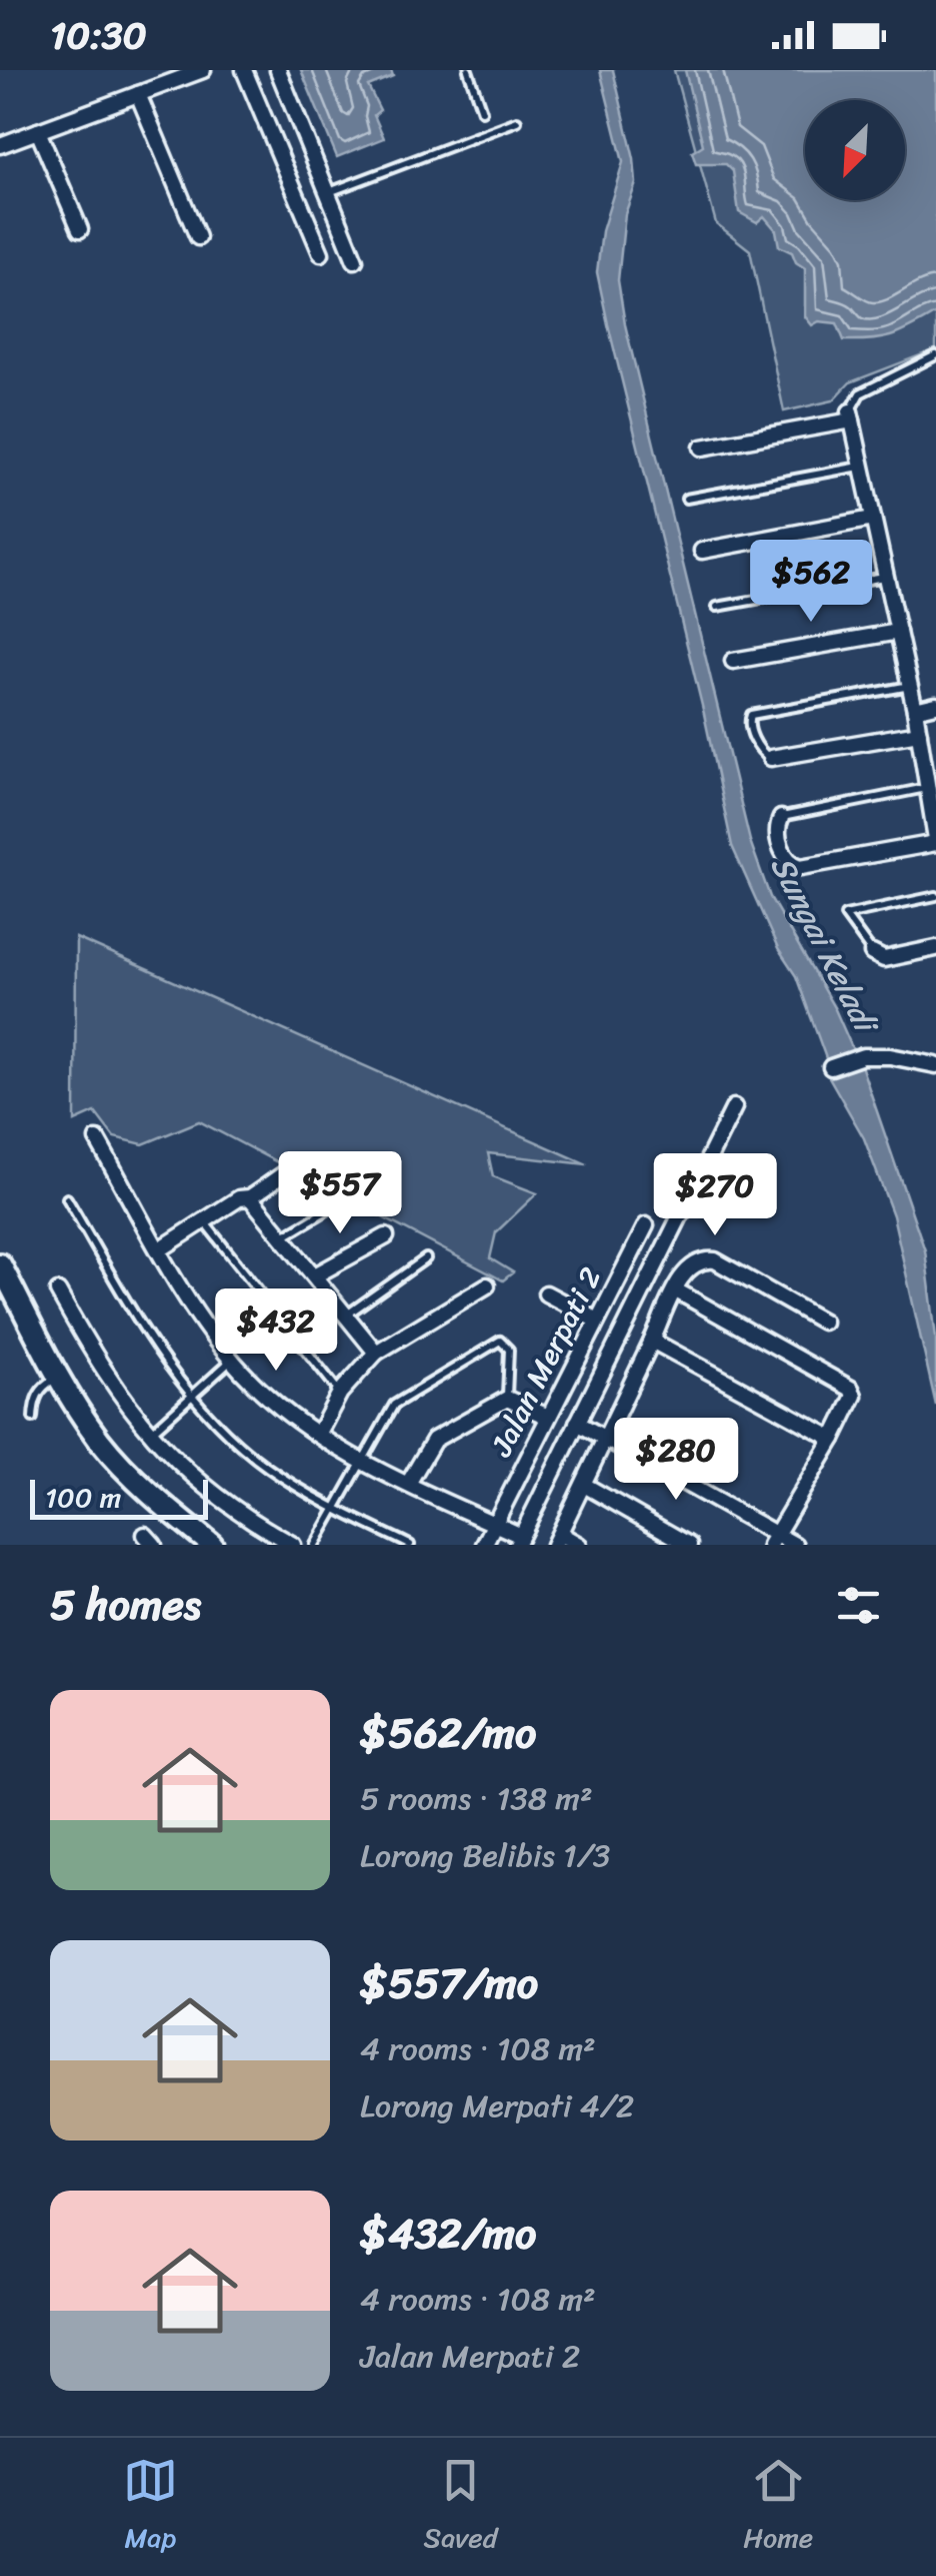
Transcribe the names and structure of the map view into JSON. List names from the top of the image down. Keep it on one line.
{"streets":{"street":["Jalan Merpati 2"]},"water":["Sungai Keladi"],"scale_bar":"100 m","north":"bottom left","page":{"status":"10:30","price":["$562","$557","$270","$432","$280"],"scale":"100 m","heading":"5 homes","list":[{"name":"$562/mo","note":"5 rooms · 138 m² · Lorong Belibis 1/3"},{"name":"$557/mo","note":"4 rooms · 108 m² · Lorong Merpati 4/2"},{"name":"$432/mo","note":"4 rooms · 108 m² · Jalan Merpati 2"}],"tabs":["Map","Saved","Home"]}}
